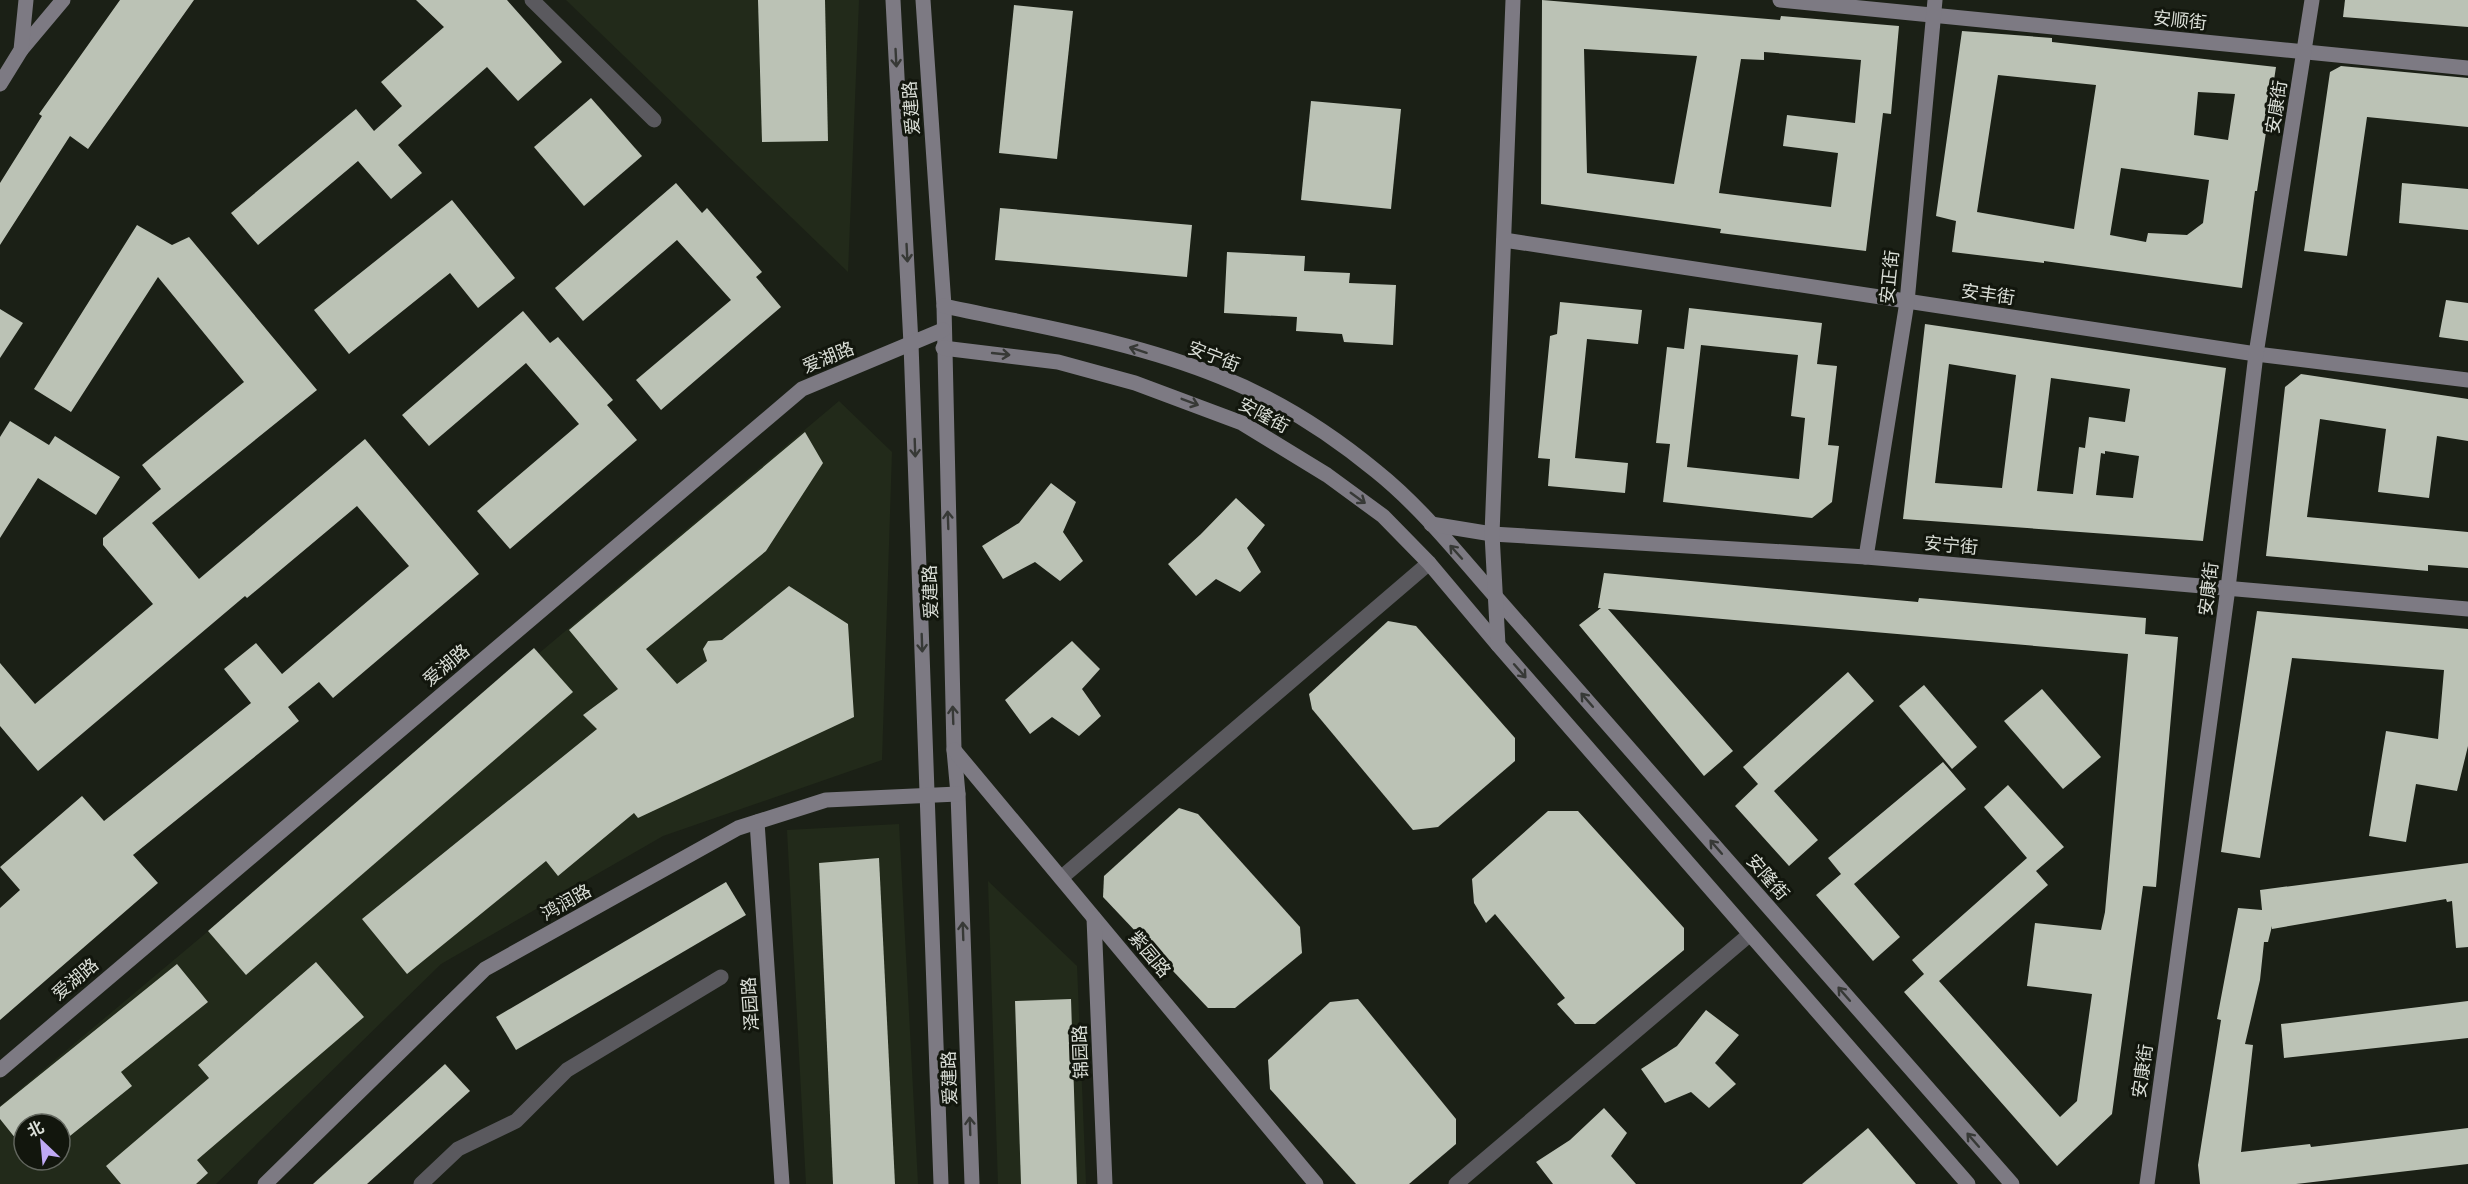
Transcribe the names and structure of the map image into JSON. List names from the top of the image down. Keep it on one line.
{"streets":{"street":["安顺街","安康街","爱建路","安正街","安丰街","安宁街","爱湖路","安隆街","鸿润路","紫园路","泽园路","锦园路"]},"crossings":[["安顺街","安康街"],["安顺街","安正街"],["安康街","安丰街"],["安康街","安宁街"],["爱建路","安宁街"],["爱建路","爱湖路"],["爱建路","安隆街"],["爱建路","鸿润路"],["爱建路","紫园路"],["安正街","安丰街"],["安正街","安宁街"],["安宁街","安隆街"],["鸿润路","泽园路"],["紫园路","锦园路"]],"one_way":["安宁街"],"north":"top left"}
